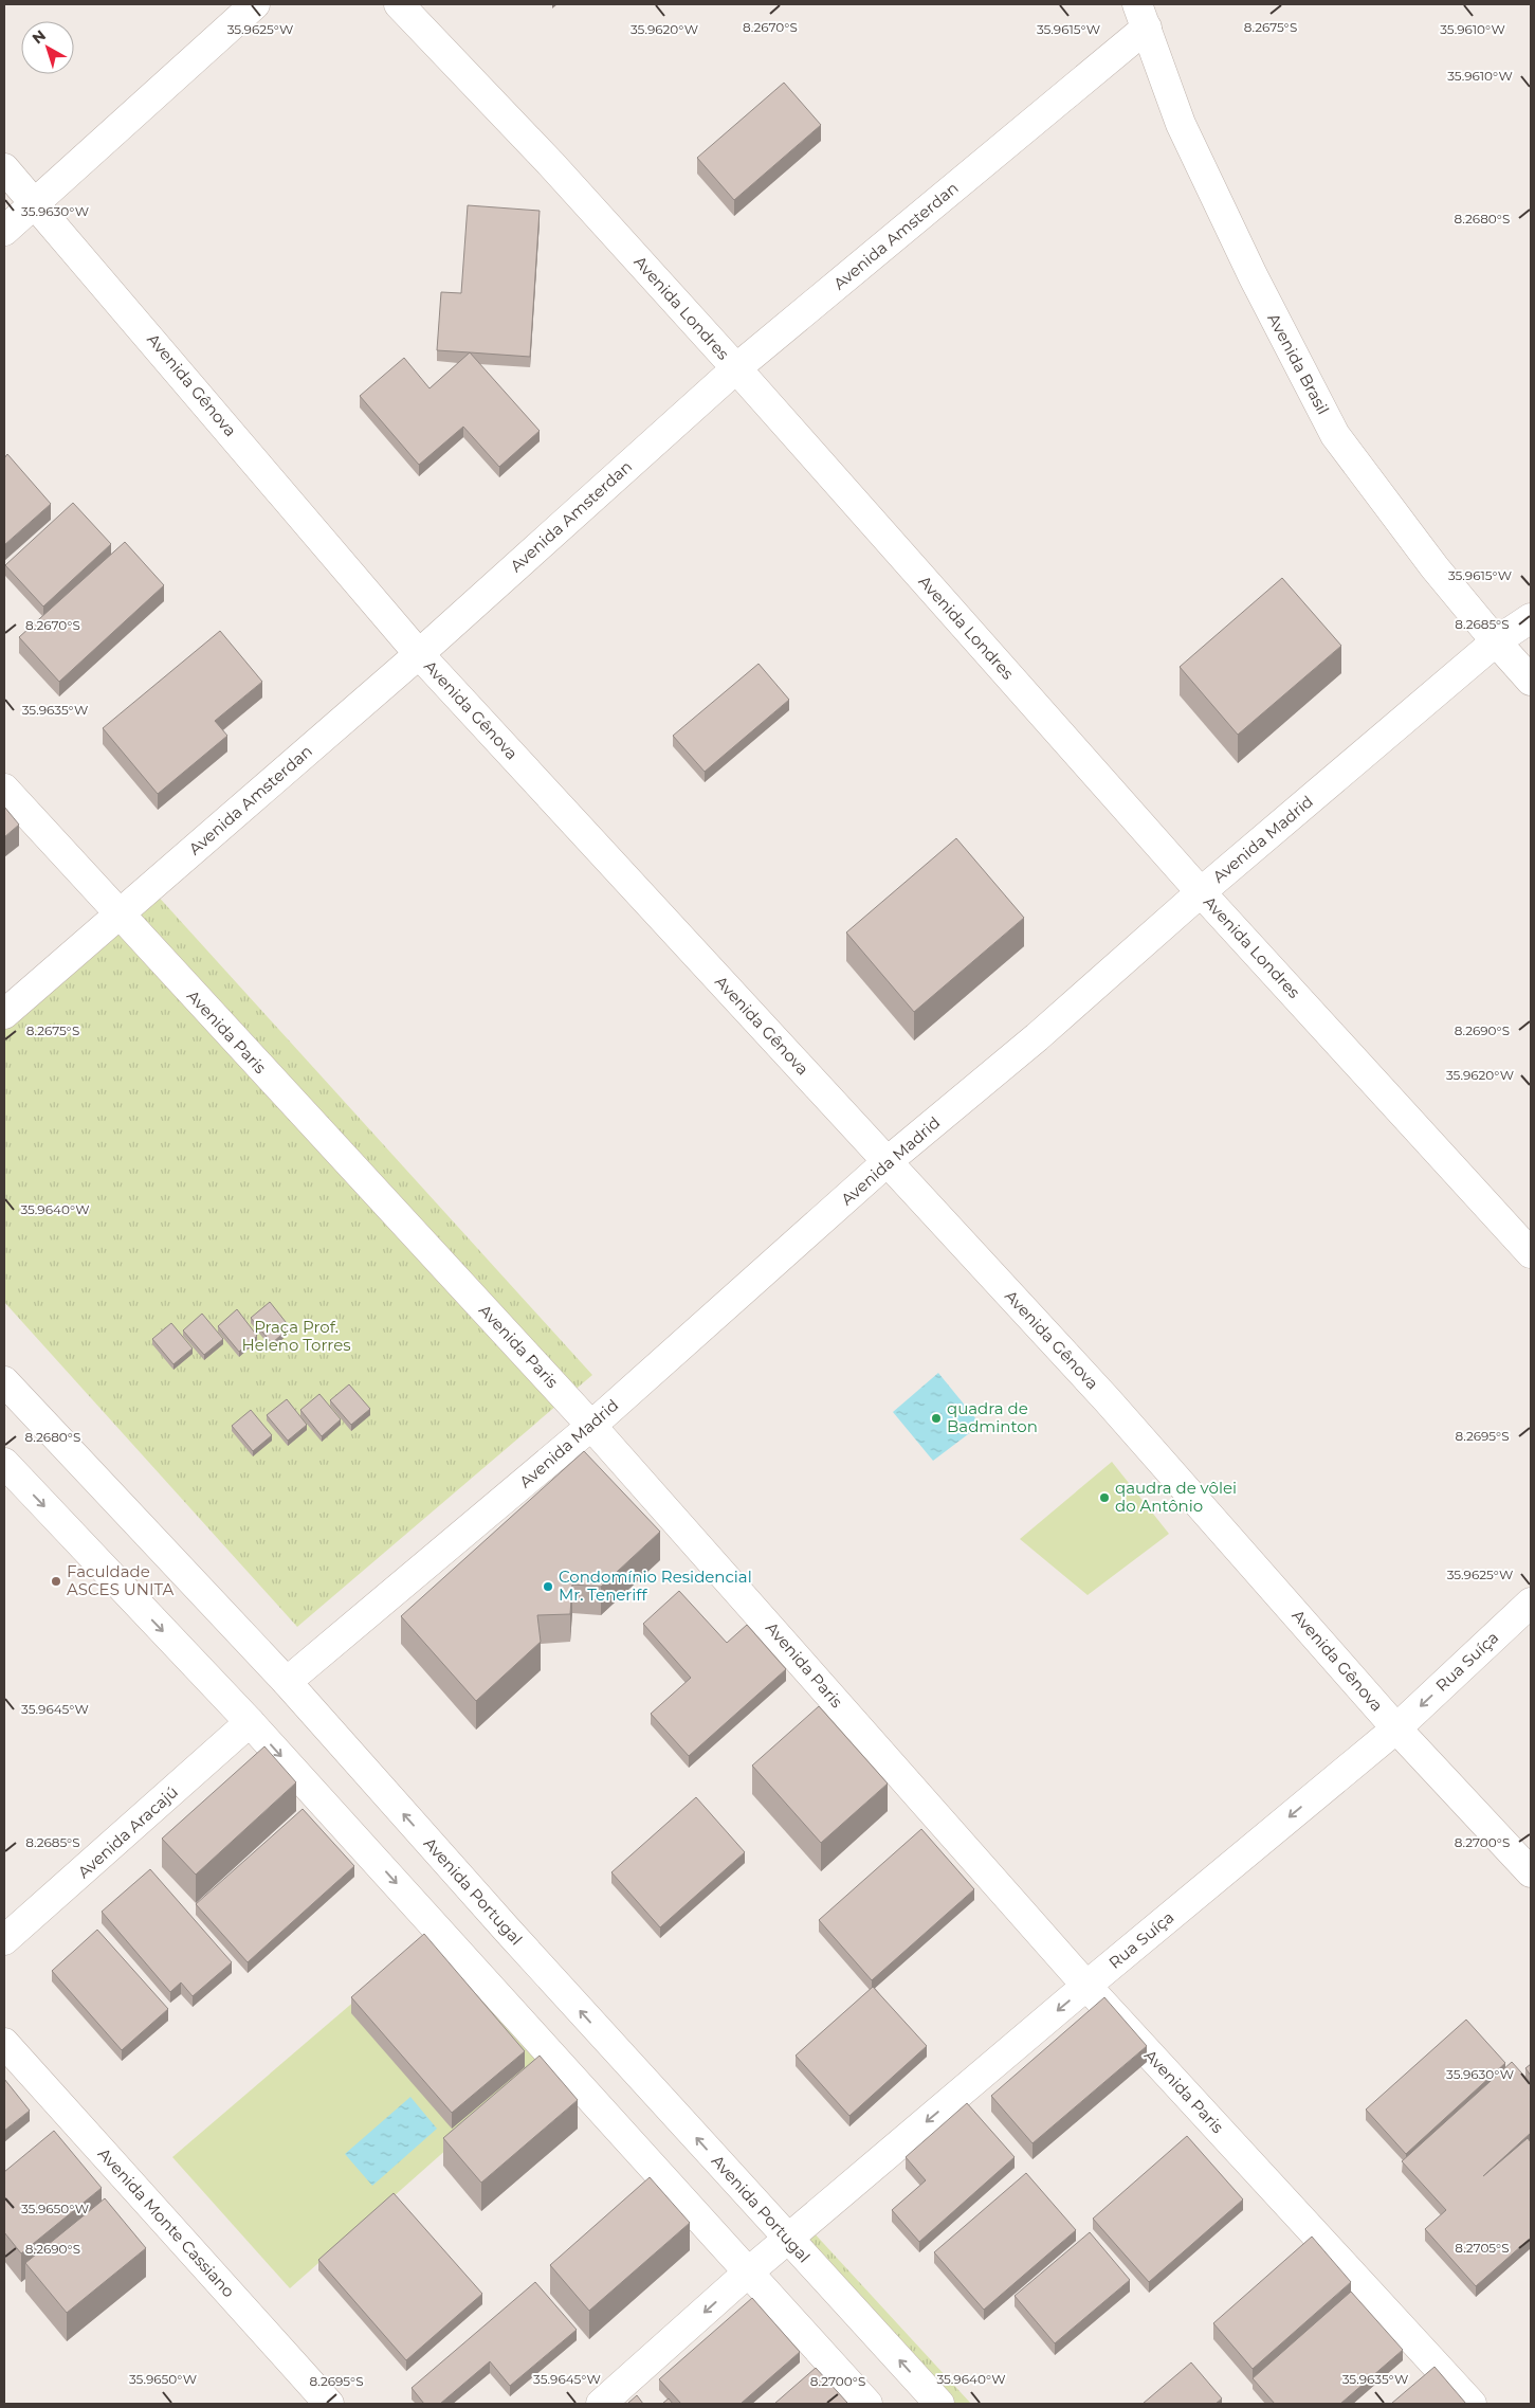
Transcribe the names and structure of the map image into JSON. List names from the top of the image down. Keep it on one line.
{"streets":{"street":["Avenida Amsterdan","Avenida Londres","Avenida Brasil","Avenida Gênova","Avenida Madrid","Avenida Paris","Rua Suíça","Avenida Aracajú","Avenida Portugal","Avenida Monte Cassiano"]},"crossings":[["Avenida Amsterdan","Avenida Londres"],["Avenida Amsterdan","Avenida Brasil"],["Avenida Amsterdan","Avenida Gênova"],["Avenida Amsterdan","Avenida Paris"],["Avenida Londres","Avenida Madrid"],["Avenida Brasil","Avenida Madrid"],["Avenida Gênova","Avenida Madrid"],["Avenida Gênova","Rua Suíça"],["Avenida Madrid","Avenida Paris"],["Avenida Madrid","Avenida Portugal"],["Avenida Paris","Rua Suíça"],["Rua Suíça","Avenida Portugal"]],"one_way":["Rua Suíça"],"parks":["Praça Prof. Heleno Torres"],"places":["quadra de Badminton","qaudra de vôlei do Antônio","Faculdade ASCES UNITA","Condomínio Residencial Mr. Teneriff"],"north":"top left","coordinates":["8.2670°S","8.2675°S","35.9625°W","35.9620°W","35.9615°W","35.9610°W","35.9630°W","8.2680°S","8.2685°S","35.9635°W","8.2690°S","35.9640°W","8.2695°S","35.9645°W","8.2700°S","35.9650°W","8.2705°S"]}
